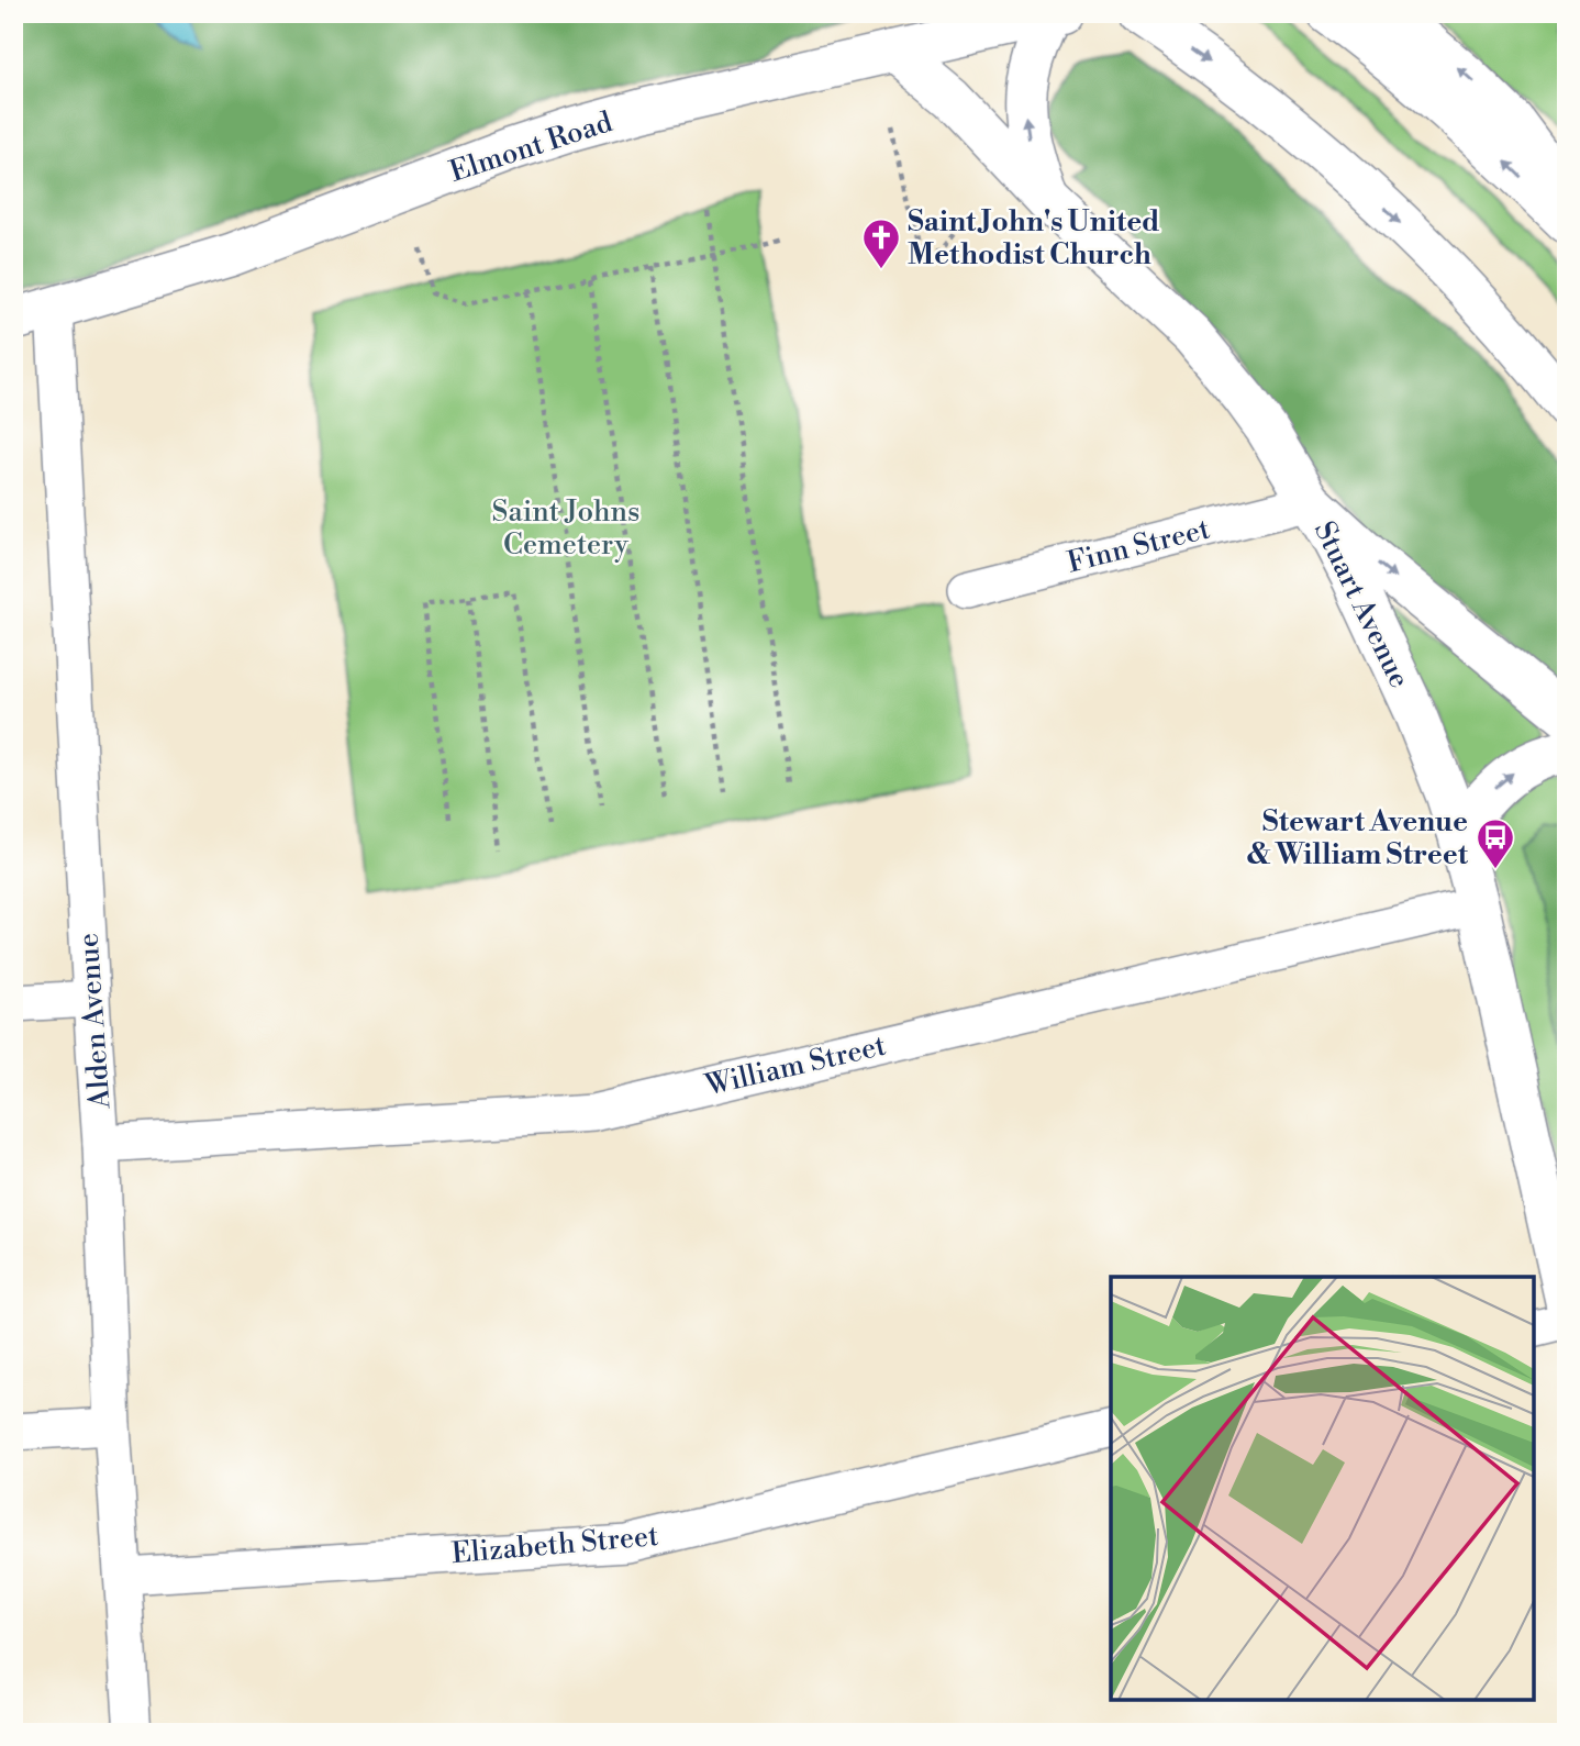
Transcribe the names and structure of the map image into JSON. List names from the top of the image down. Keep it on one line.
{"streets":{"main road":["Elmont Road","Stuart Avenue"],"street":["Finn Street","Alden Avenue","William Street","Elizabeth Street"]},"crossings":[["Elmont Road","Stuart Avenue"],["Elmont Road","Alden Avenue"],["Finn Street","Stuart Avenue"],["Stuart Avenue","William Street"],["Alden Avenue","William Street"],["Alden Avenue","Elizabeth Street"]],"parks":["Saint Johns Cemetery"],"places":{"church":["Saint John's United Methodist Church"],"bus stop":["Stewart Avenue & William Street"]}}
